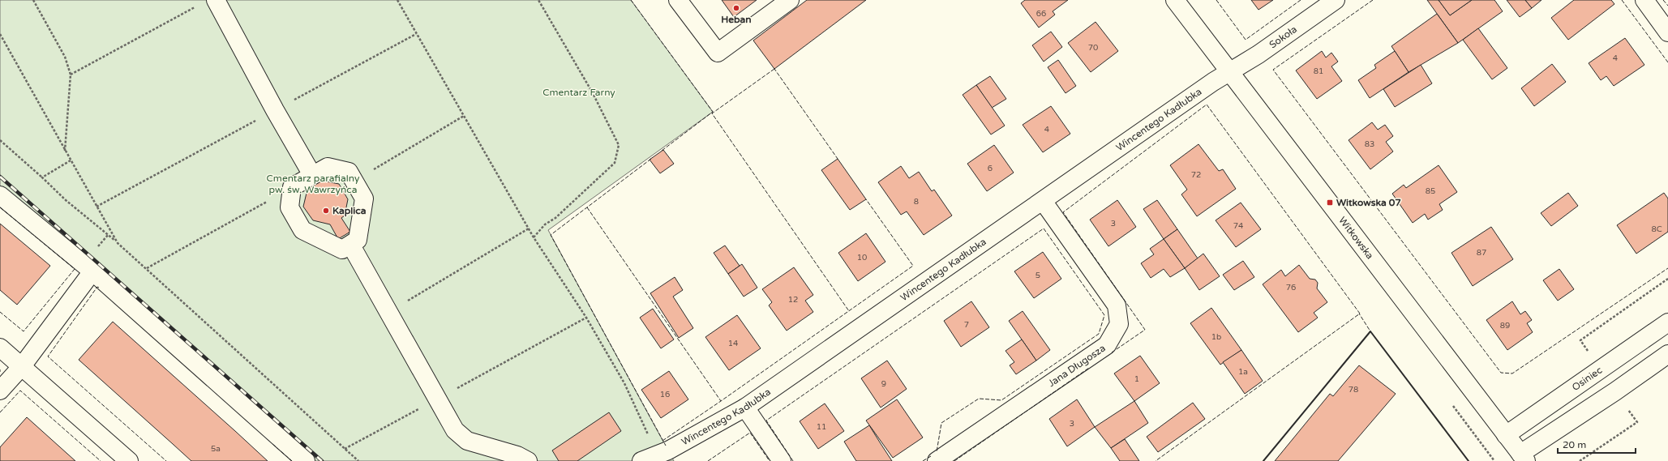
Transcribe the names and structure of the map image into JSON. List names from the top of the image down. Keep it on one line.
{"streets":{"street":["Sokoła","Wincentego Kadłubka","Witkowska","Jana Długosza","Osiniec"]},"crossings":[["Sokoła","Wincentego Kadłubka"],["Sokoła","Witkowska"],["Wincentego Kadłubka","Witkowska"],["Wincentego Kadłubka","Jana Długosza"],["Witkowska","Osiniec"]],"parks":["Cmentarz Farny","Cmentarz parafialny pw. św. Wawrzyńca"],"places":{"other":["Heban","Kaplica"],"transit":["Witkowska 07"]},"house_numbers":["66","70","4","81","4","83","6","72","85","8","3","74","8C","87","10","5","76","12","7","89","1b","14","1a","1","9","78","16","3","11","5a"],"scale_bar":"20 m"}
